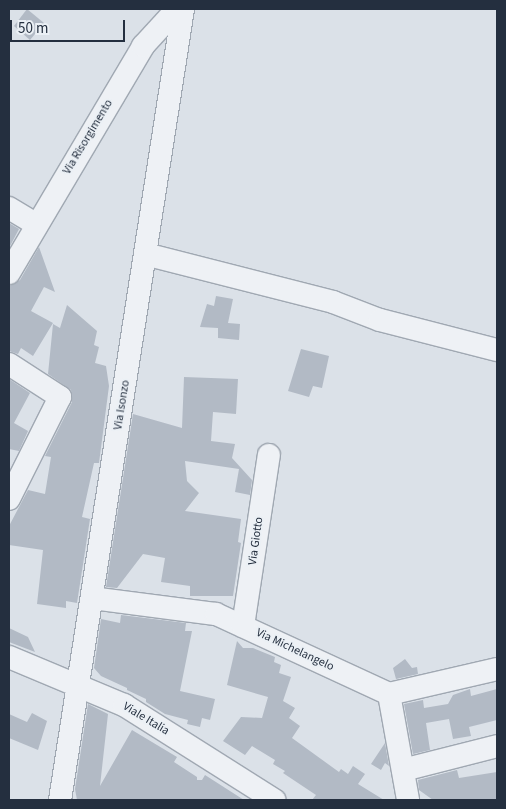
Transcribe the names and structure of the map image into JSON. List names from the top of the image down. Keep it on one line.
{"streets":{"street":["Via Risorgimento","Via Isonzo","Via Giotto","Via Michelangelo","Viale Italia"]},"crossings":[["Via Isonzo","Via Michelangelo"],["Via Isonzo","Viale Italia"],["Via Giotto","Via Michelangelo"]],"scale_bar":"50 m"}
